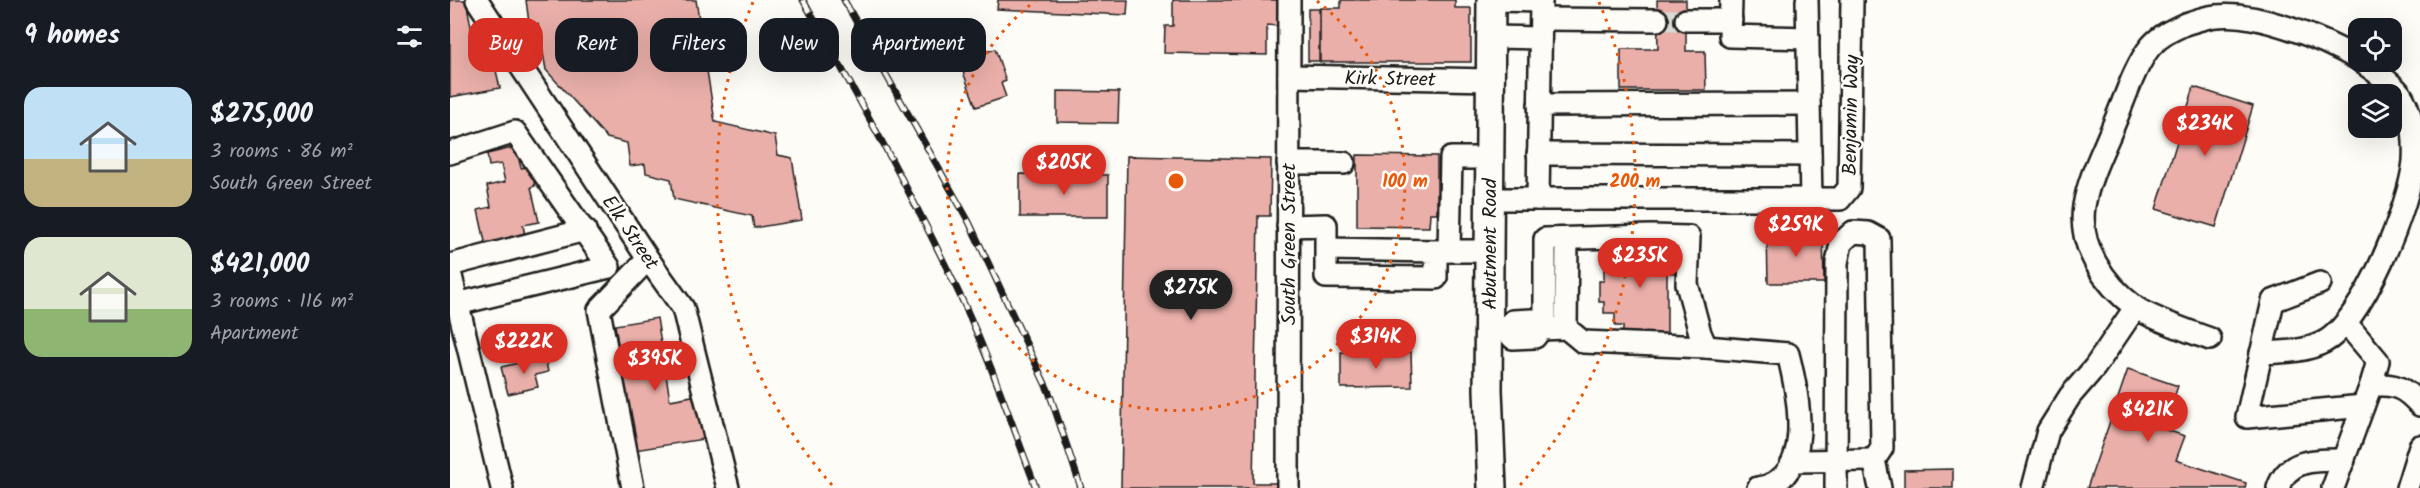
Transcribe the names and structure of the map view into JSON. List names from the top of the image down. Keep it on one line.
{"streets":{"main road":["Abutment Road"],"street":["Kirk Street","Benjamin Way","Elk Street","South Green Street"]},"crossings":[["Kirk Street","South Green Street"],["Kirk Street","Abutment Road"],["Benjamin Way","Abutment Road"]],"page":{"heading":"9 homes","chip":["Buy","Rent","Filters","New","Apartment"],"list":[{"name":"$275,000","note":"3 rooms · 86 m² · South Green Street"},{"name":"$421,000","note":"3 rooms · 116 m² · Apartment"}],"price":["$234K","$205K","$259K","$235K","$275K","$314K","$222K","$395K","$421K"]},"rings":["100 m","200 m"]}
